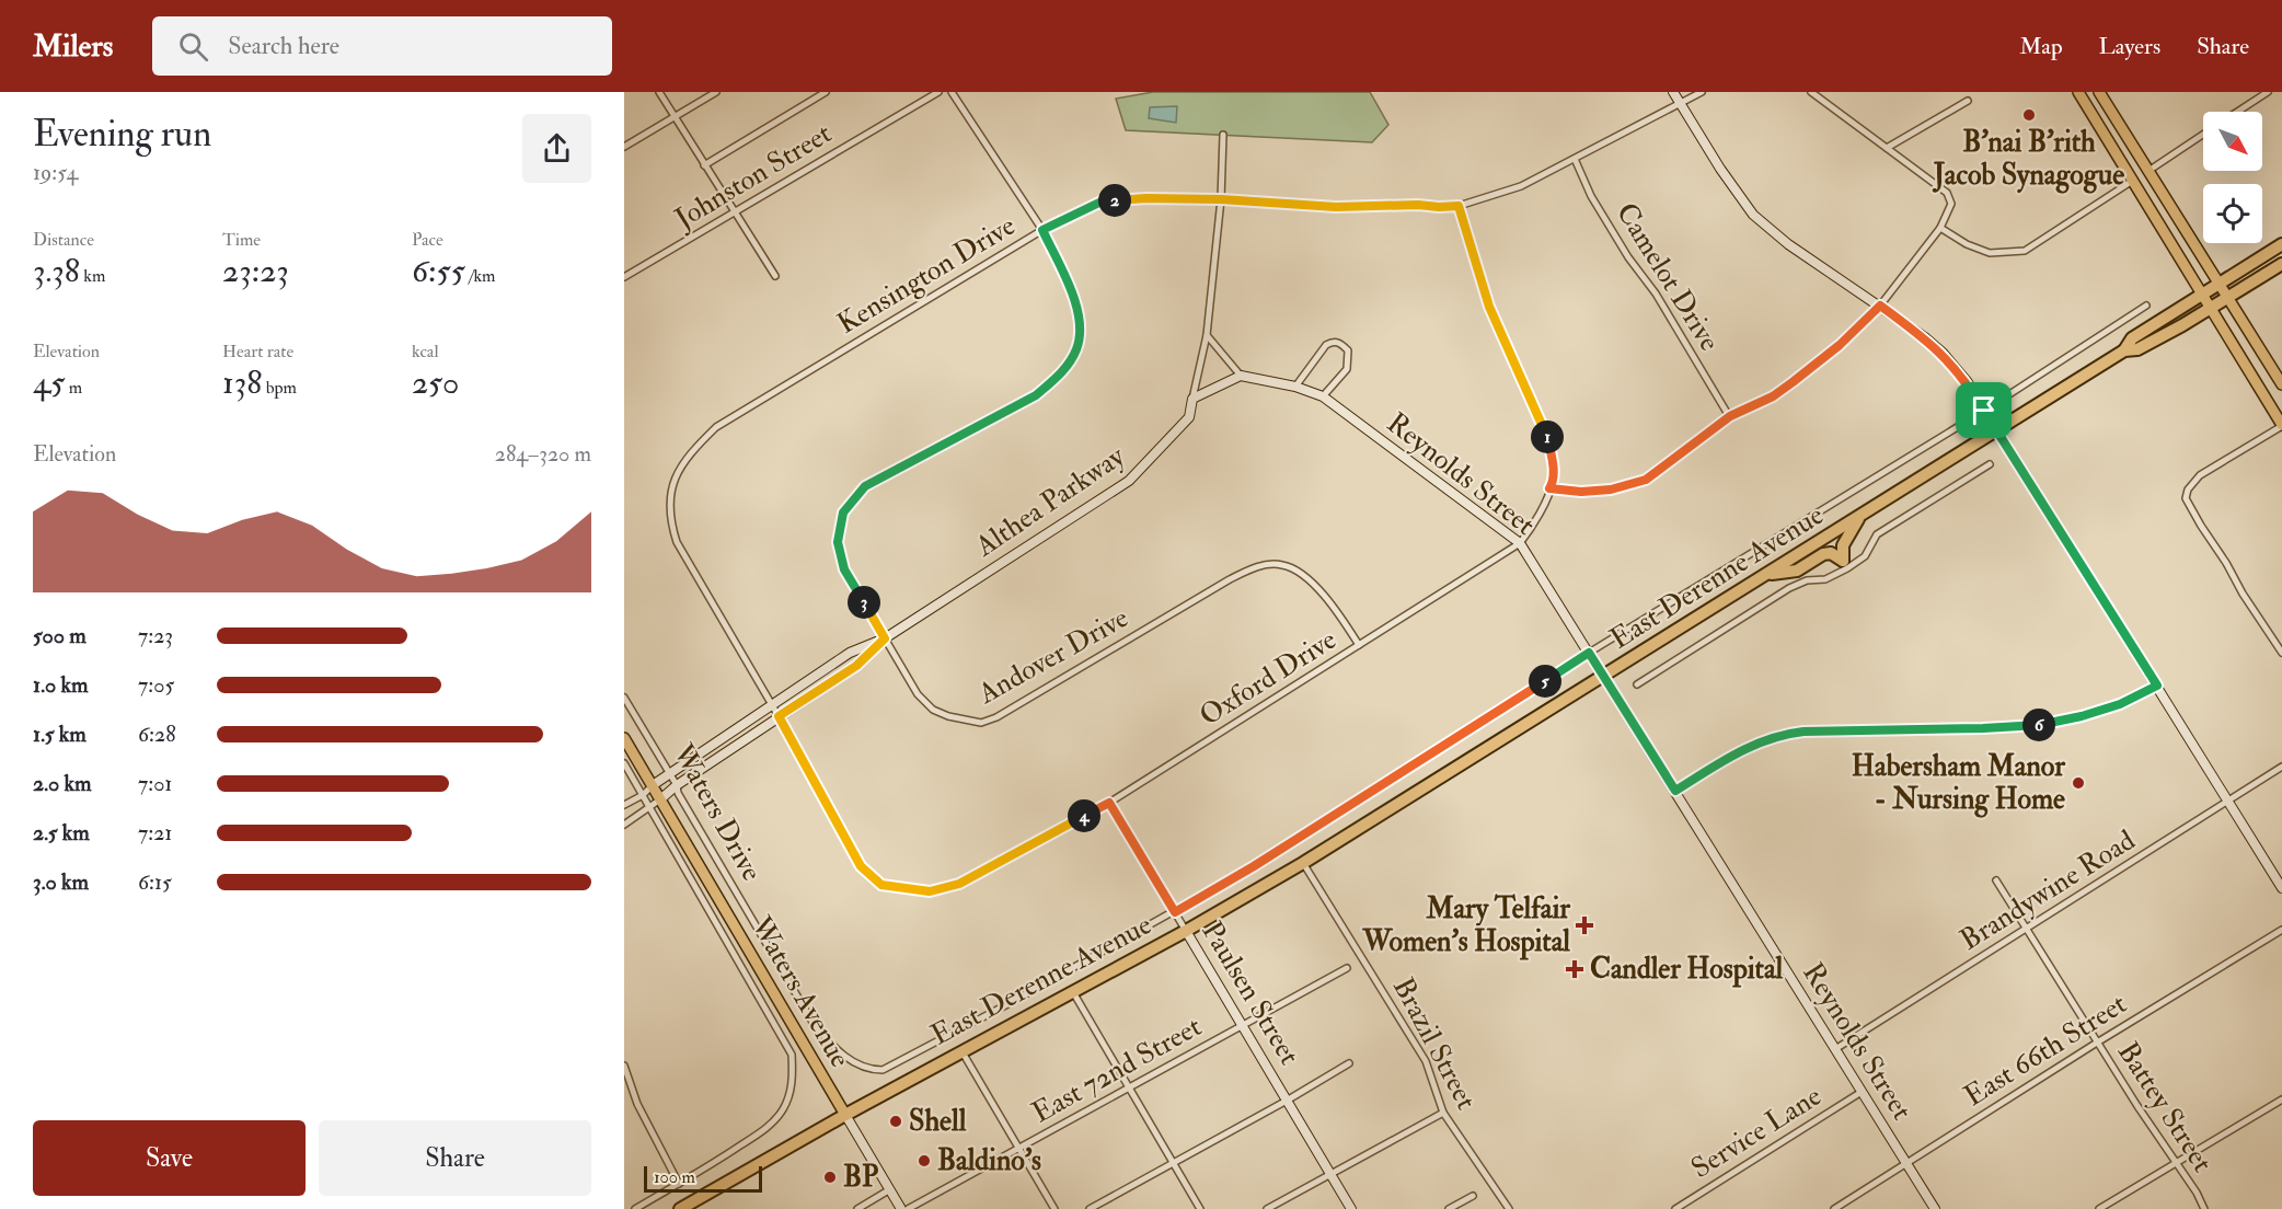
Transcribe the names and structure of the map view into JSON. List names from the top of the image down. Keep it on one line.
{"streets":{"highway":["East Derenne Avenue"],"main road":["Waters Drive","Waters Avenue"],"street":["Johnston Street","Kensington Drive","Camelot Drive","Reynolds Street","Althea Parkway","Andover Drive","Oxford Drive","Brandywine Road","Paulsen Street","Brazil Street","East 66th Street","East 72nd Street","Battey Street","Service Lane"]},"crossings":[["Kensington Drive","Camelot Drive"],["Kensington Drive","Althea Parkway"],["Kensington Drive","Andover Drive"],["Kensington Drive","Oxford Drive"],["Reynolds Street","East Derenne Avenue"],["Reynolds Street","Oxford Drive"],["Reynolds Street","Brandywine Road"],["Reynolds Street","East 66th Street"],["Reynolds Street","Service Lane"],["Althea Parkway","Andover Drive"],["Althea Parkway","Oxford Drive"],["Althea Parkway","Waters Drive"],["Althea Parkway","Waters Avenue"],["East Derenne Avenue","Waters Avenue"],["East Derenne Avenue","Paulsen Street"],["East Derenne Avenue","Brazil Street"],["Andover Drive","Oxford Drive"],["Oxford Drive","Paulsen Street"],["Waters Drive","Waters Avenue"],["Waters Drive","Paulsen Street"],["Brandywine Road","Battey Street"],["Paulsen Street","East 72nd Street"],["East 66th Street","Battey Street"]],"places":{"other":["B'nai B'rith Jacob Synagogue","Habersham Manor - Nursing Home","Shell","Baldino's","BP"],"health":["Mary Telfair Women's Hospital","Candler Hospital"]},"scale_bar":"100 m","north":"bottom right","page":{"header":"Milers","search":"Search here","nav":["Map","Layers","Share"],"heading":["Evening run","19:54"],"pins":["2","1","3","5","6","4"],"stats":[["Distance","3.38 km"],["Time","23:23"],["Pace","6:55 /km"],["Elevation","45 m"],["Heart rate","138 bpm"],["kcal","250"]],"chart":["Elevation","284–320 m"],"list":[{"name":"500 m","note":"7:23"},{"name":"1.0 km","note":"7:05"},{"name":"1.5 km","note":"6:28"},{"name":"2.0 km","note":"7:01"},{"name":"2.5 km","note":"7:21"},{"name":"3.0 km","note":"6:15"}],"buttons":["Save","Share"],"scale":"100 m"}}
